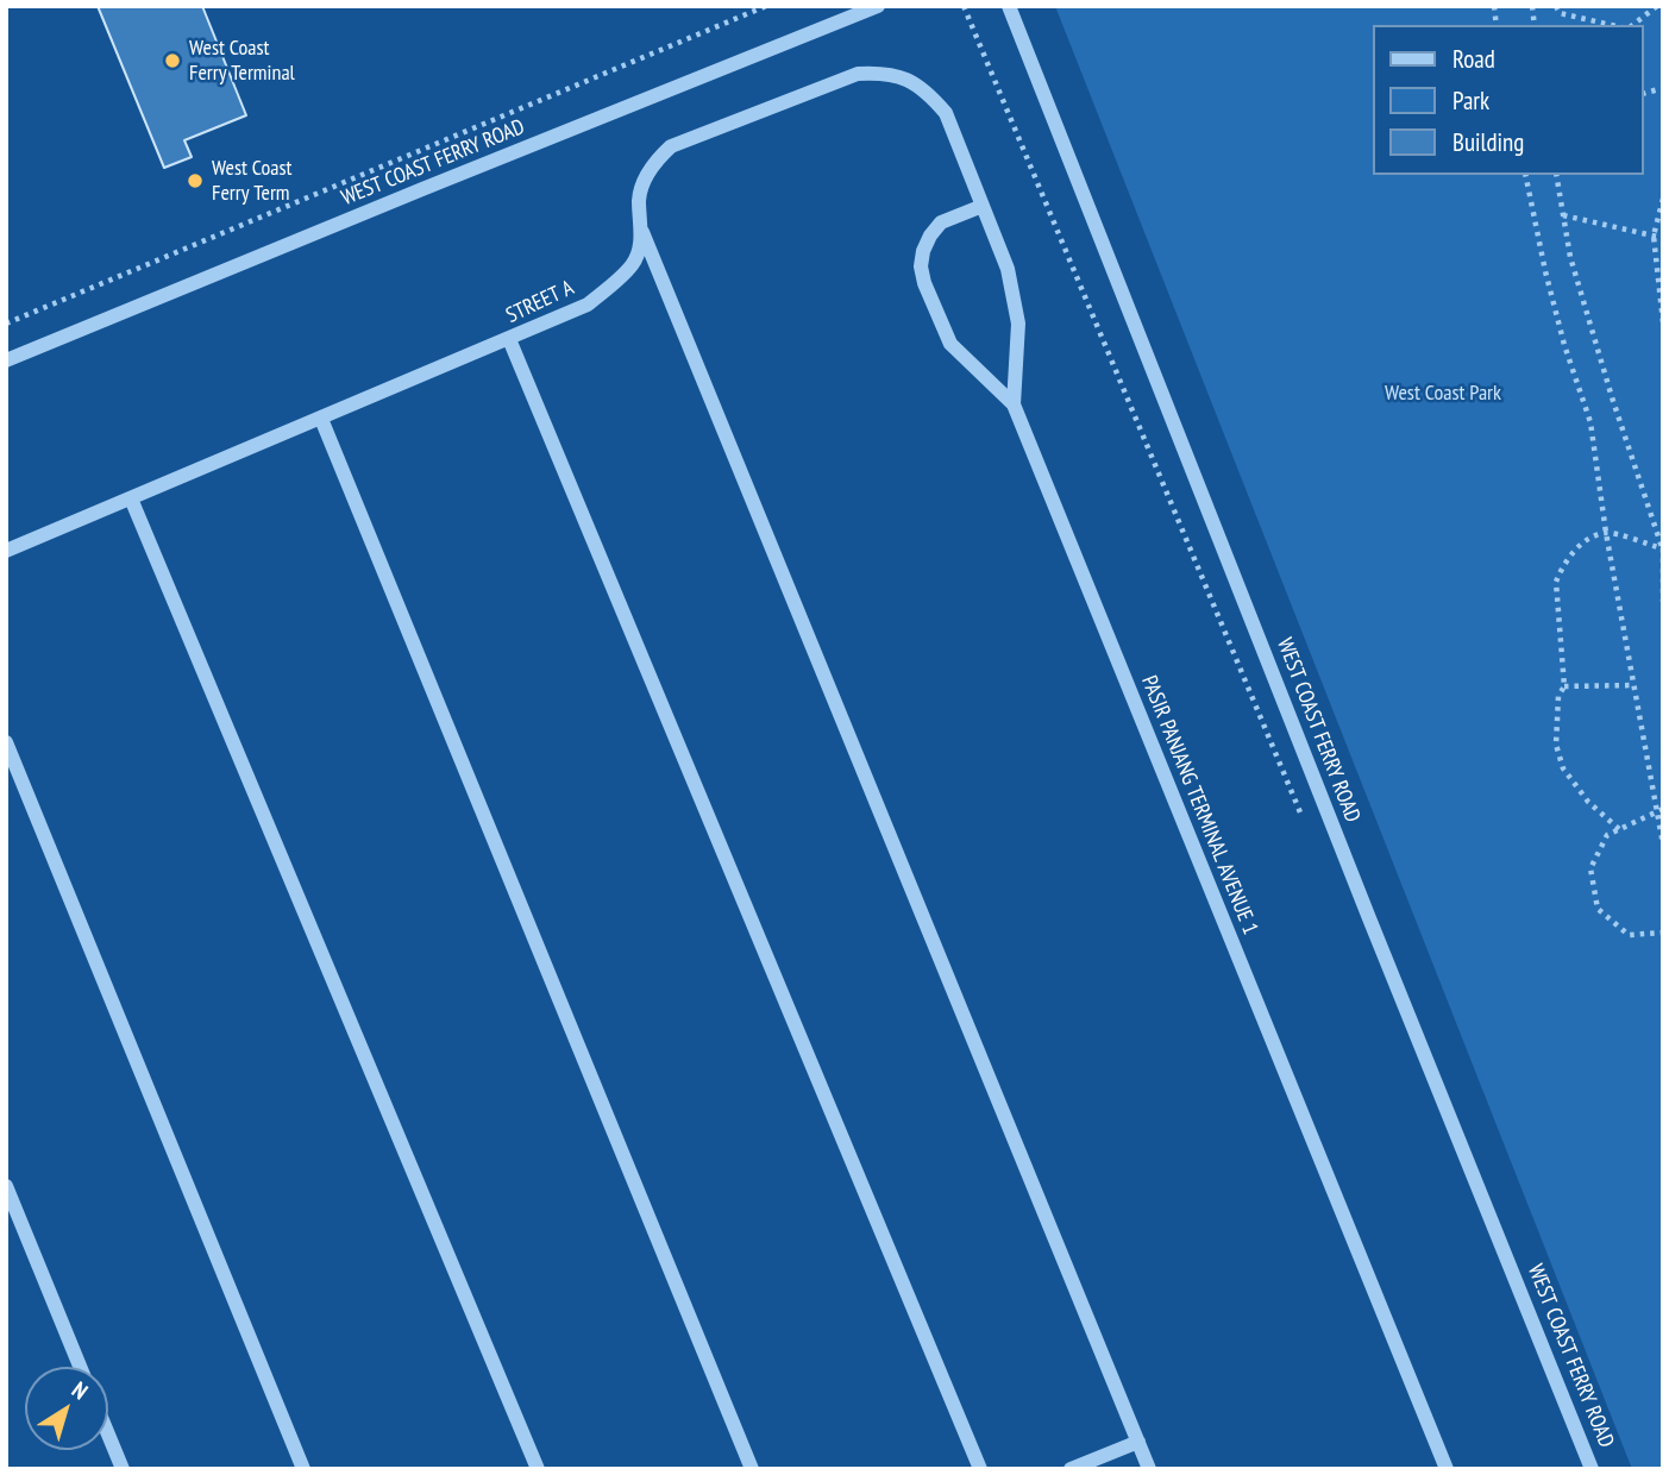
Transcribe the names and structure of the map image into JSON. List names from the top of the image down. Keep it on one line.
{"streets":{"street":["WEST COAST FERRY ROAD","STREET A","PASIR PANJANG TERMINAL AVENUE 1"]},"crossings":[["STREET A","PASIR PANJANG TERMINAL AVENUE 1"]],"parks":["West Coast Park"],"places":["West Coast Ferry Terminal","West Coast Ferry Term"],"legend":["Road","Park","Building"],"north":"top right"}
